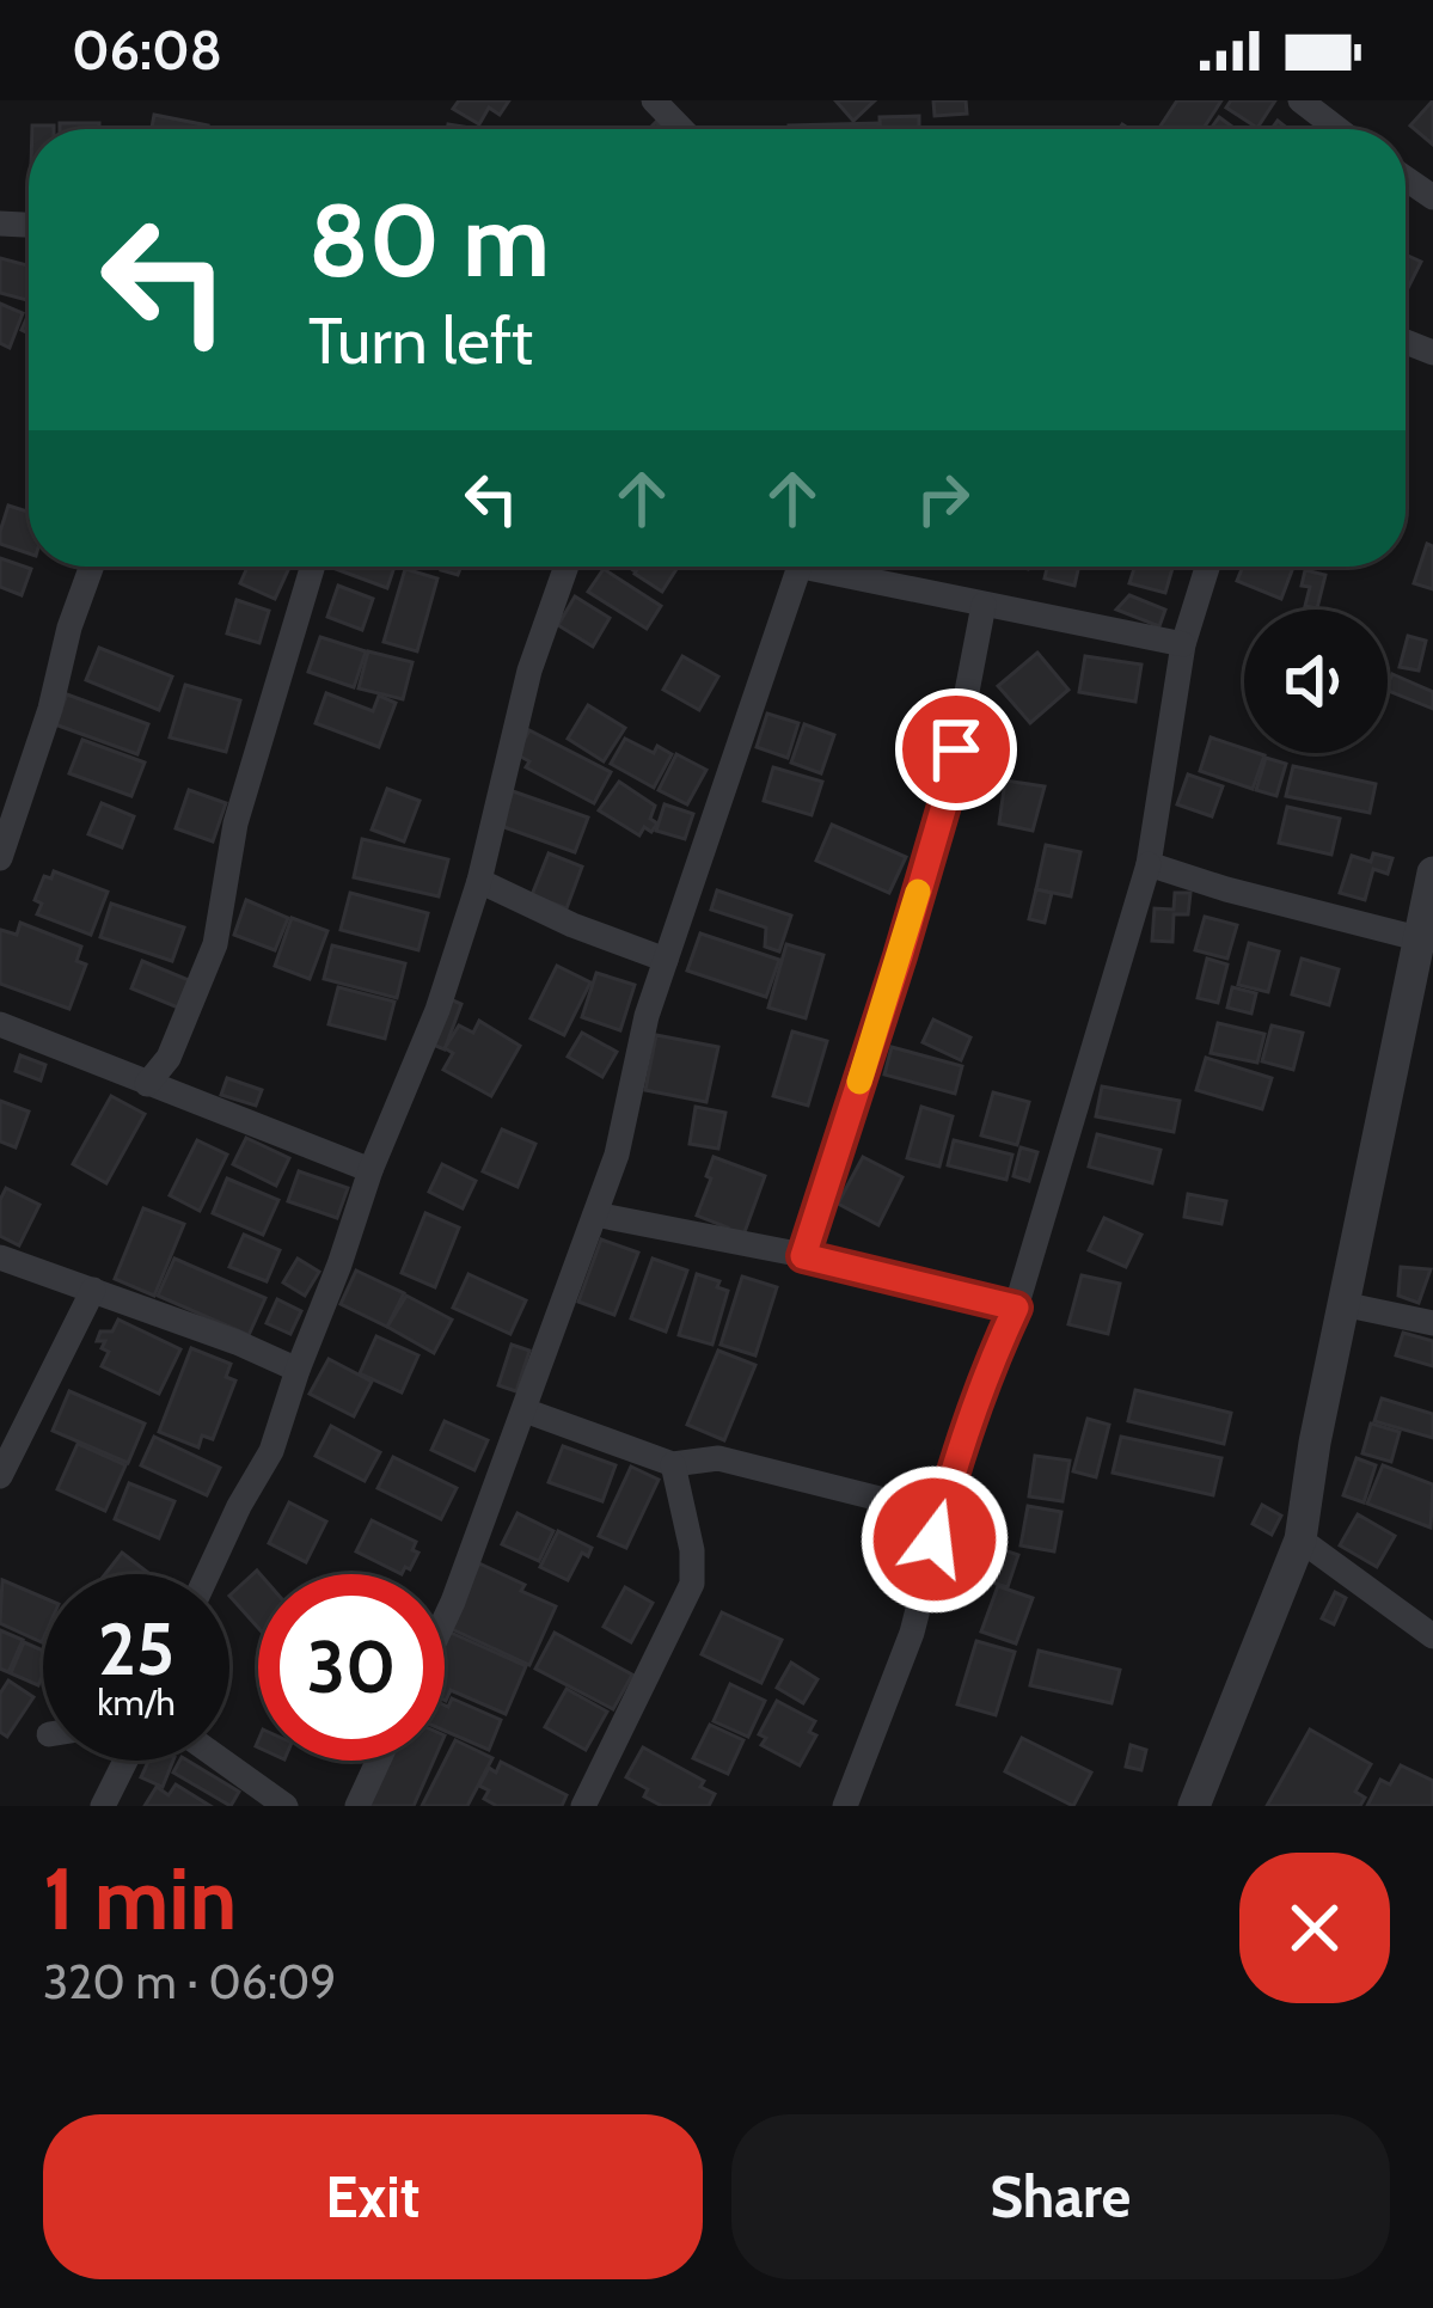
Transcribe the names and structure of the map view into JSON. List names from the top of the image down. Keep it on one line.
{"page":{"status":"06:08","turn":["80 m","Turn left"],"speed":"25 km/h","limit":"30","heading":["1 min","320 m · 06:09"],"buttons":["Exit","Share"]}}
